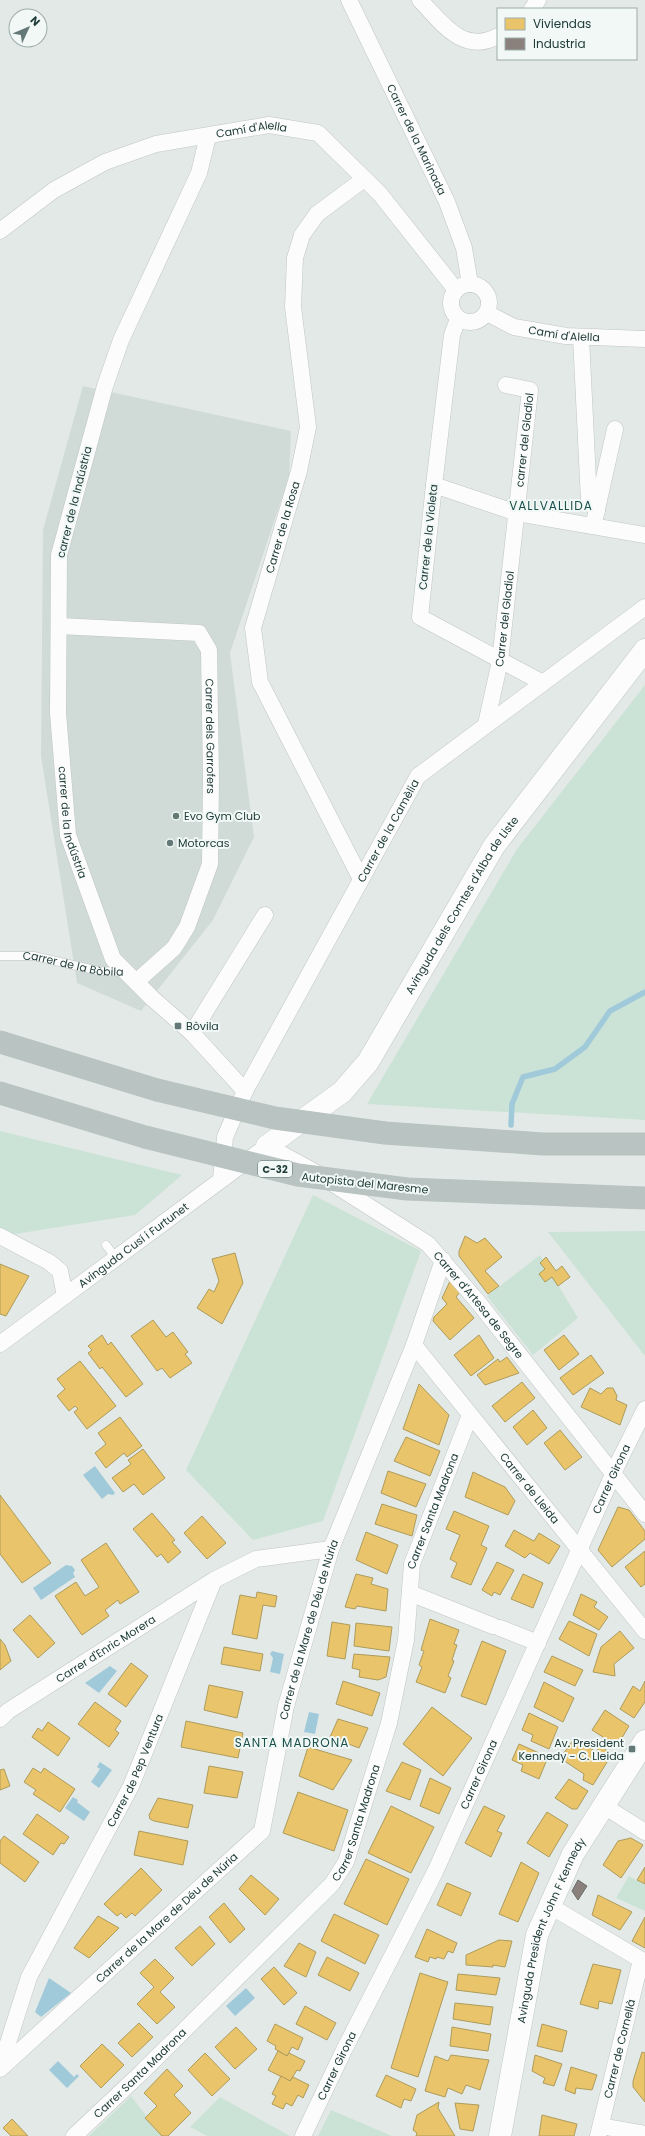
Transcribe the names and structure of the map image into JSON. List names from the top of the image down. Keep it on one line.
{"streets":{"highway":["C-32","Autopista del Maresme"],"street":["Camí d'Alella","Carrer de la Marinada","carrer del Gladiol","carrer de la Indústria","Carrer de la Rosa","Carrer de la Violeta","Carrer del Gladiol","Carrer dels Garrofers","Carrer de la Camèlia","Avinguda dels Comtes d'Alba de Liste","Carrer de la Bòbila","Avinguda Cusí i Furtunet","Carrer d'Artesa de Segre","Carrer Girona","Carrer de Lleida","Carrer Santa Madrona","Carrer de la Mare de Déu de Núria","Carrer d'Enric Morera","Carrer de Pep Ventura","Avinguda President John F Kennedy","Carrer de Cornellà"]},"crossings":[["Camí d'Alella","Carrer de la Marinada"],["Camí d'Alella","carrer de la Indústria"],["Camí d'Alella","Carrer de la Rosa"],["Camí d'Alella","Carrer de la Violeta"],["Carrer de la Marinada","Carrer de la Violeta"],["carrer del Gladiol","Carrer del Gladiol"],["carrer de la Indústria","Carrer dels Garrofers"],["carrer de la Indústria","Carrer de la Bòbila"],["Carrer de la Rosa","Carrer de la Camèlia"],["Carrer de la Violeta","Carrer del Gladiol"],["Carrer de la Violeta","Carrer de la Camèlia"],["Carrer del Gladiol","Carrer de la Camèlia"],["Carrer dels Garrofers","Carrer de la Bòbila"],["Carrer de la Camèlia","Carrer de la Bòbila"],["Avinguda dels Comtes d'Alba de Liste","Avinguda Cusí i Furtunet"],["Avinguda dels Comtes d'Alba de Liste","Carrer d'Artesa de Segre"],["Avinguda Cusí i Furtunet","Carrer d'Artesa de Segre"],["Carrer d'Artesa de Segre","Carrer Girona"],["Carrer d'Artesa de Segre","Carrer de la Mare de Déu de Núria"],["Carrer Girona","Carrer de Lleida"],["Carrer de Lleida","Carrer Santa Madrona"],["Carrer de Lleida","Carrer de la Mare de Déu de Núria"],["Carrer de la Mare de Déu de Núria","Carrer de Pep Ventura"],["Carrer d'Enric Morera","Carrer de Pep Ventura"]],"districts":["VALLVALLIDA","SANTA MADRONA"],"places":{"other":["Evo Gym Club","Motorcas"],"transit":["Bòvila","Av. President Kennedy - C. Lleida"]},"legend":["Viviendas","Industria"],"north":"top right"}
